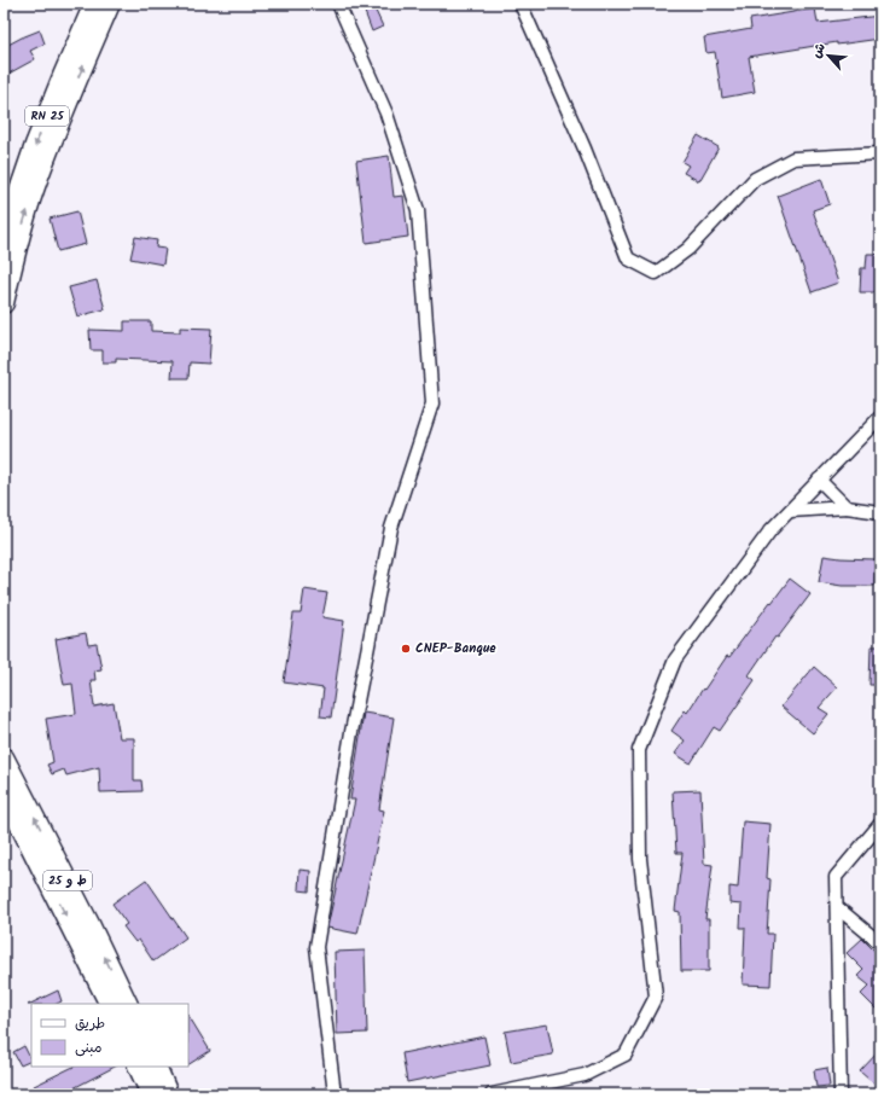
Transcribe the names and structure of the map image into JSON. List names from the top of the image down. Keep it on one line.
{"streets":{"main road":["RN 25","ط و 25"]},"places":["CNEP-Banque"],"legend":["طريق","مبنى"],"north":"top left"}
